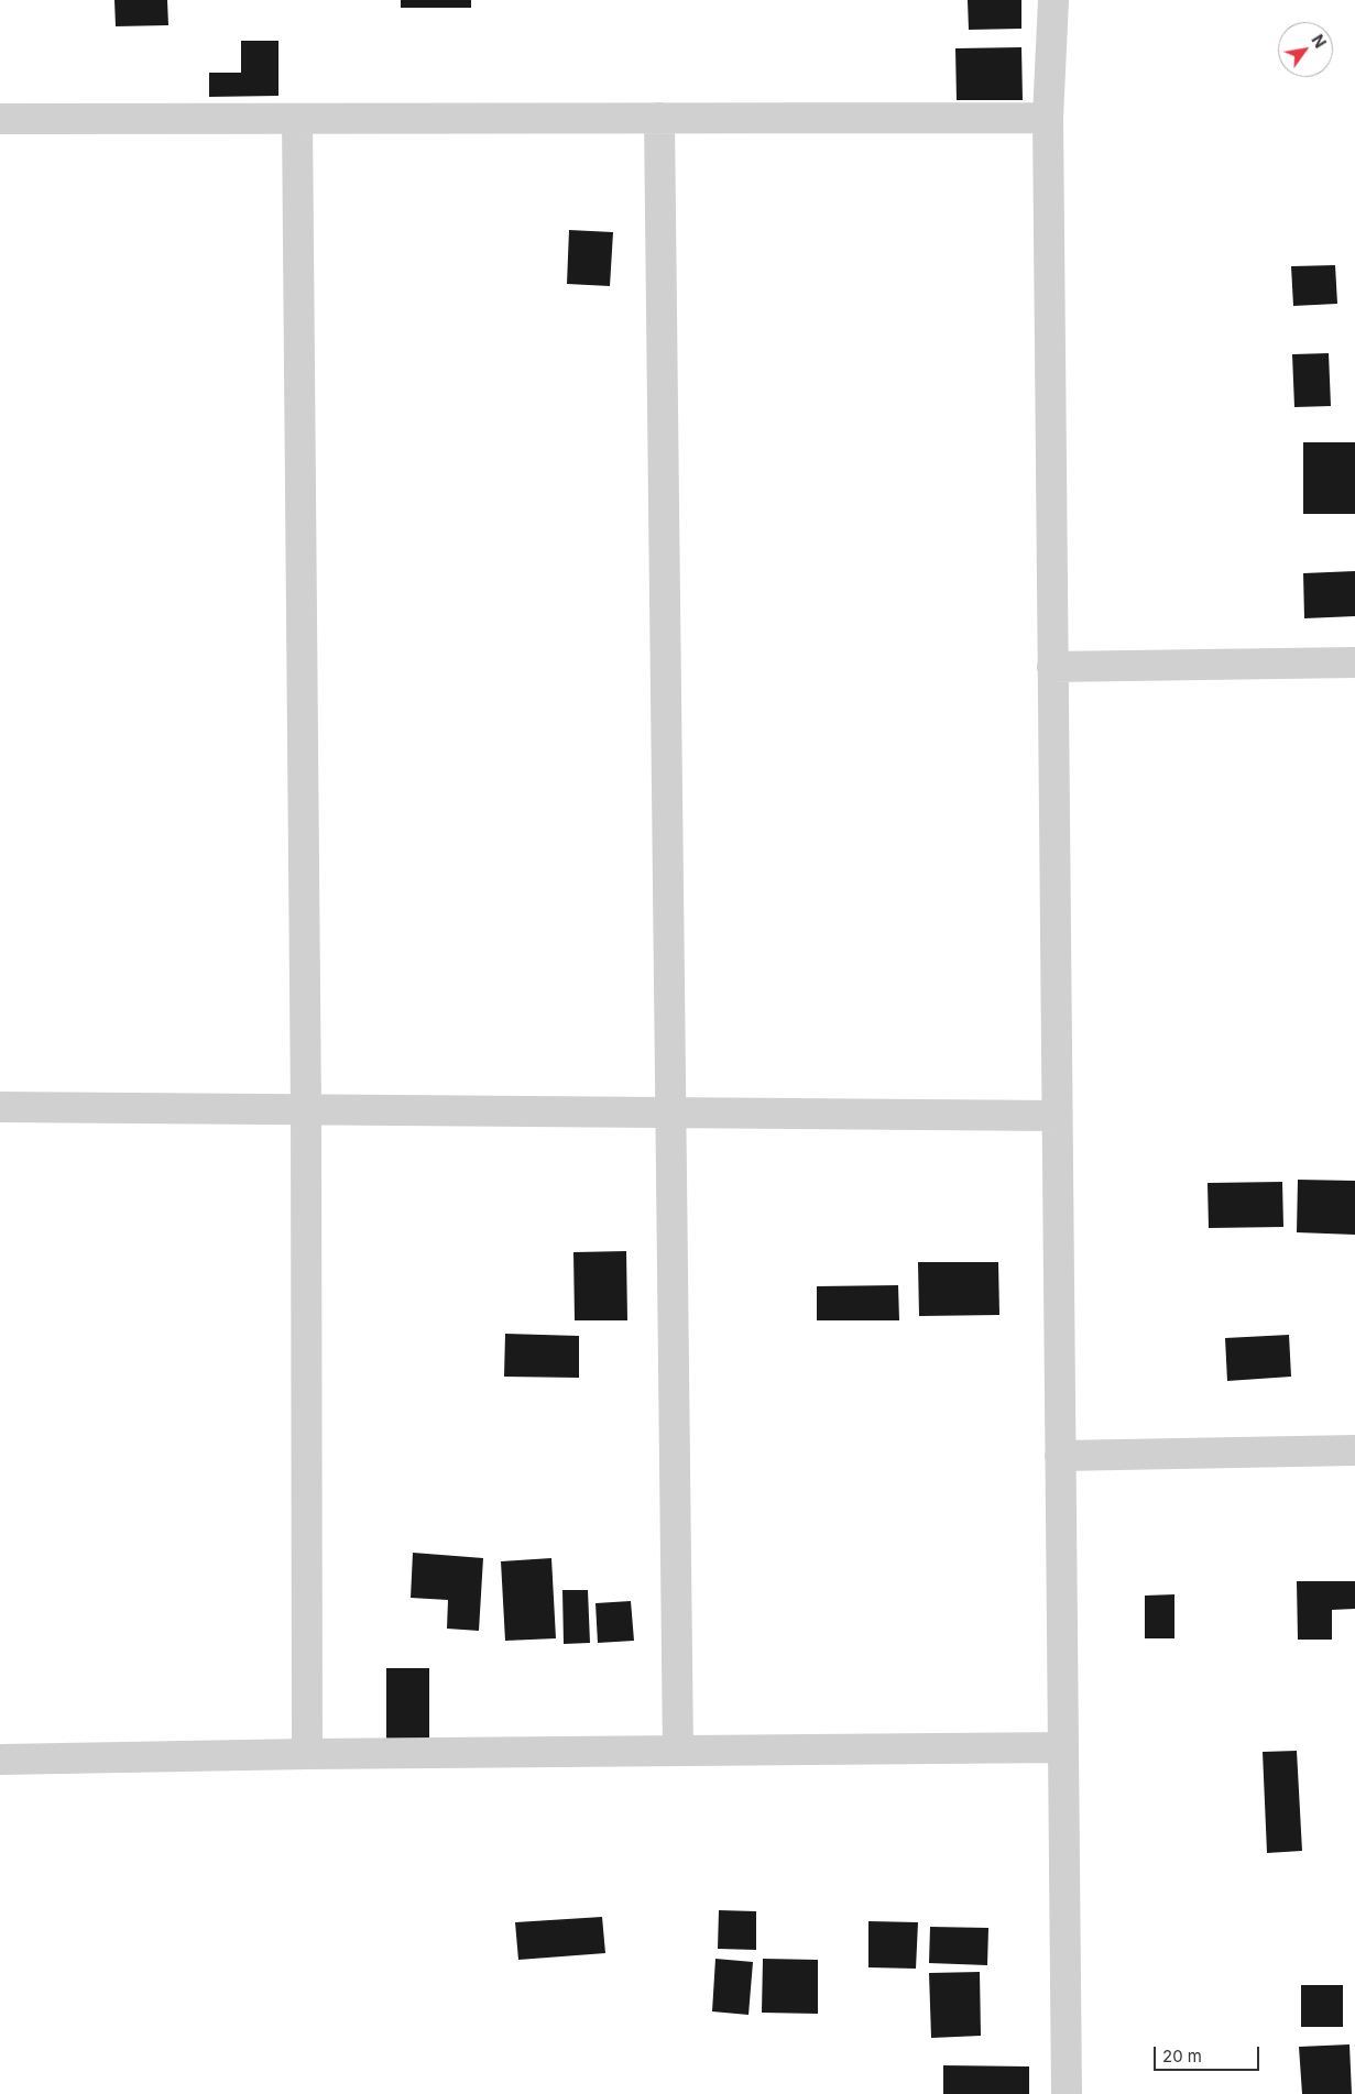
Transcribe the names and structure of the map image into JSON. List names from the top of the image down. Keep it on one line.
{"scale_bar":"20 m","north":"top right"}
